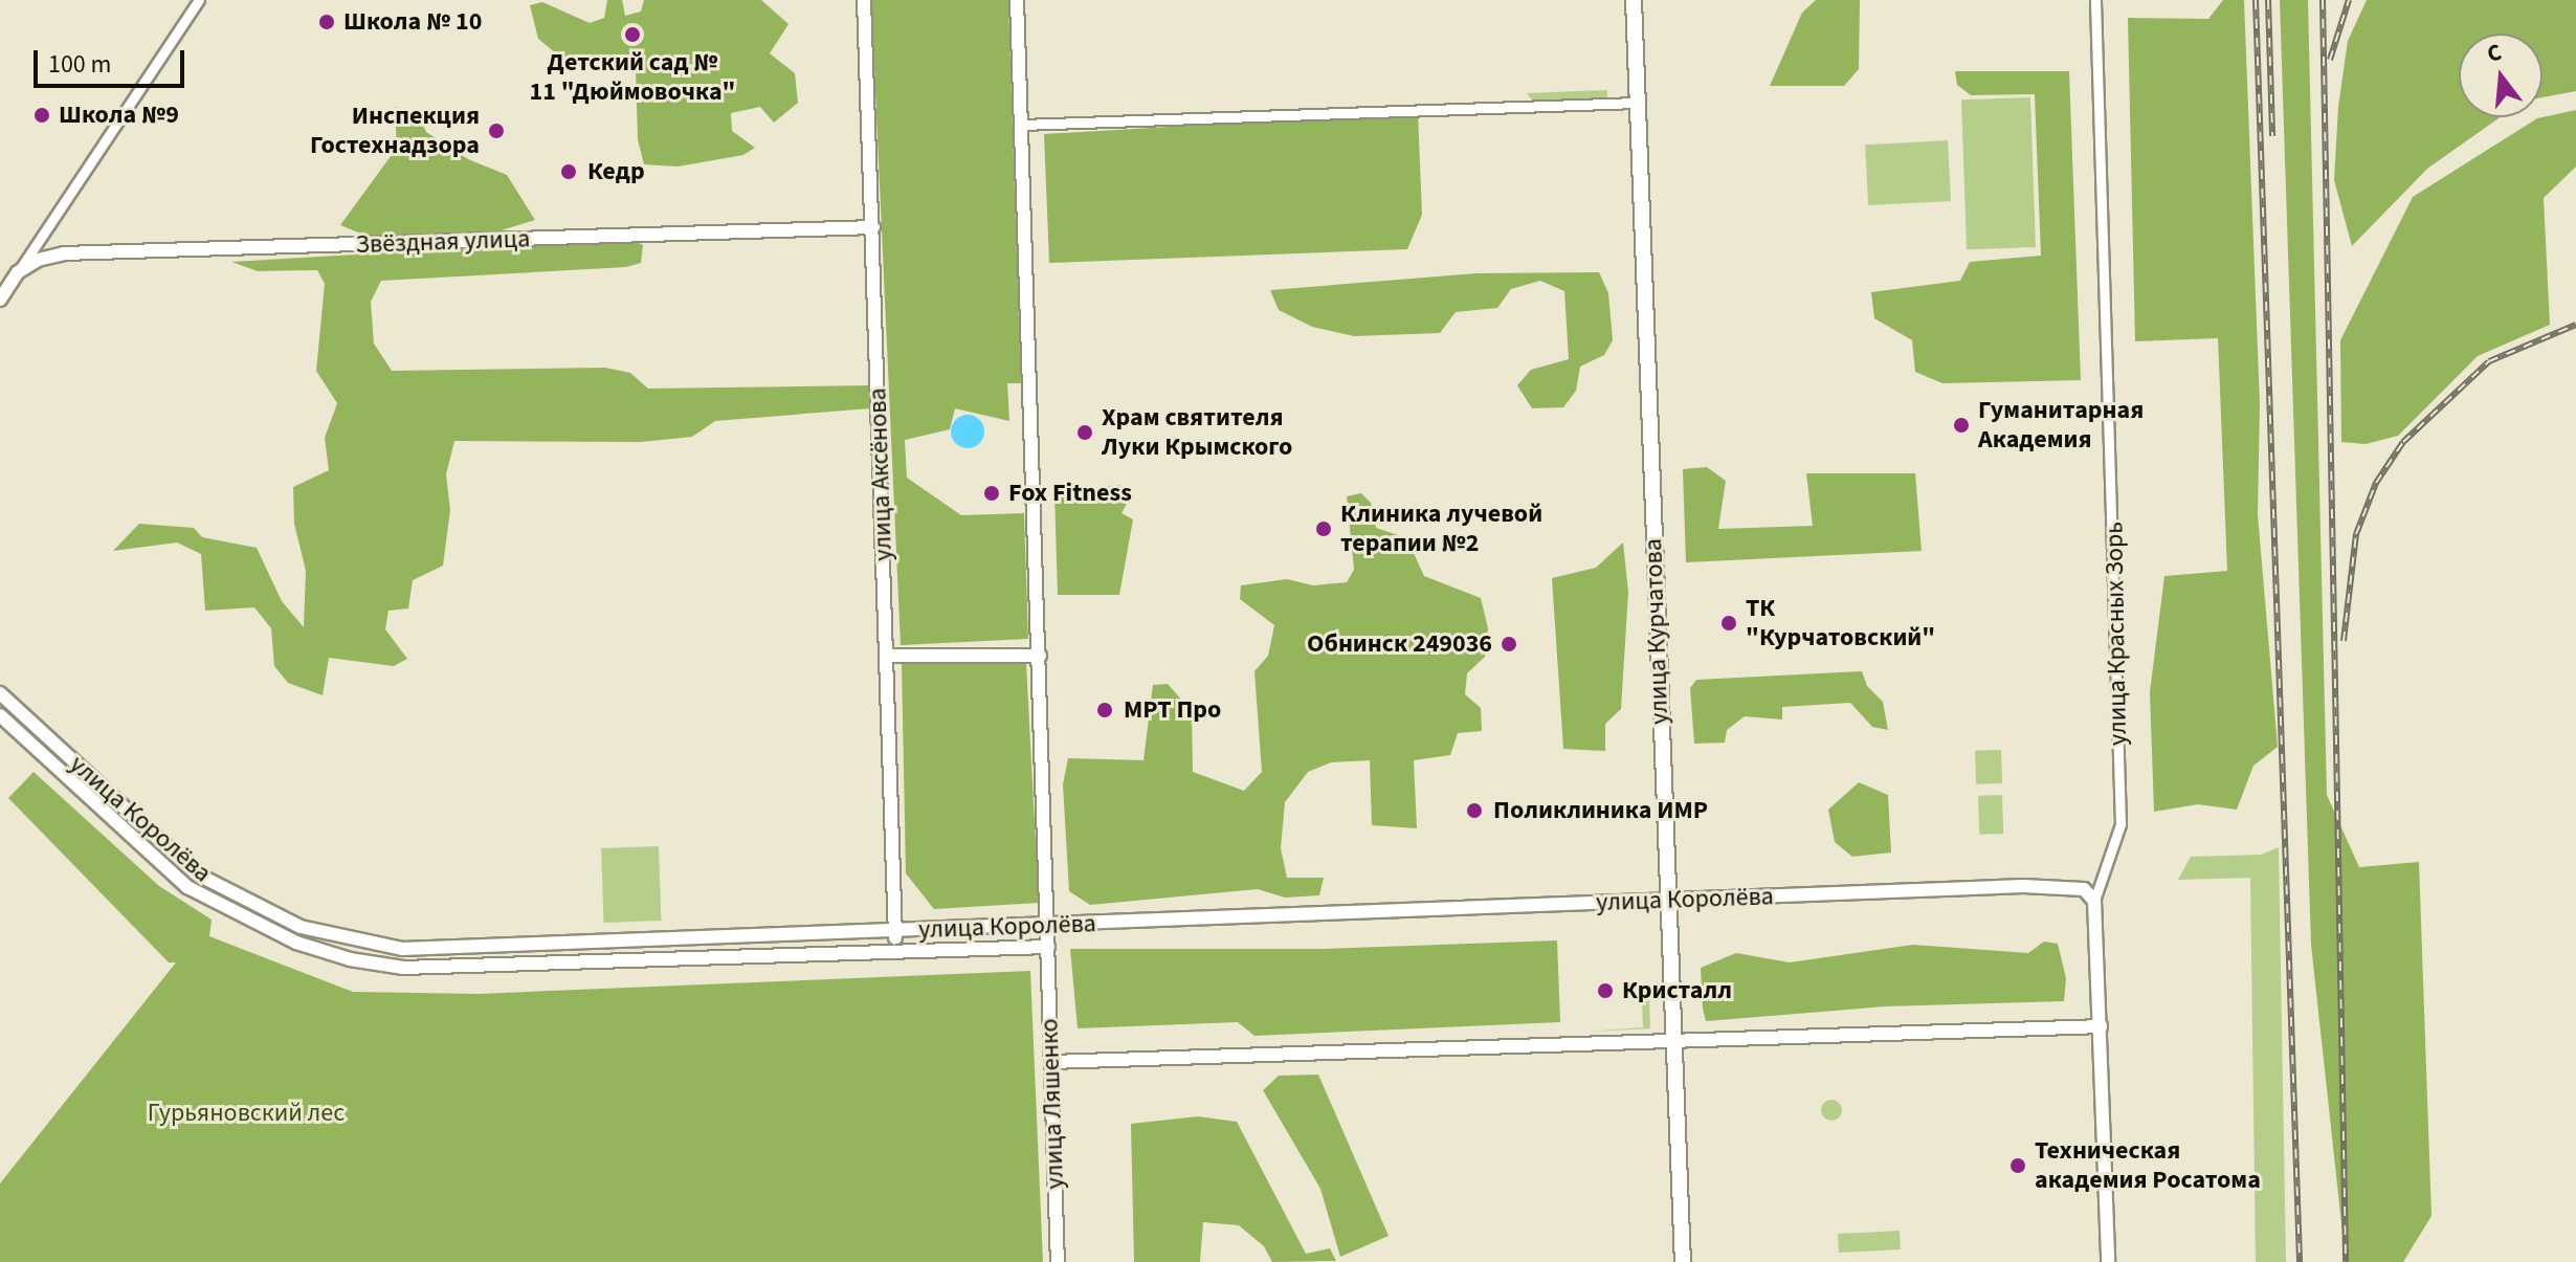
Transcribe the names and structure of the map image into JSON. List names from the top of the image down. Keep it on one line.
{"streets":{"main road":["Звёздная улица","улица Аксёнова","улица Курчатова","улица Красных Зорь","улица Королёва","улица Ляшенко"]},"crossings":[["Звёздная улица","улица Аксёнова"],["улица Аксёнова","улица Королёва"],["улица Курчатова","улица Королёва"],["улица Красных Зорь","улица Королёва"],["улица Королёва","улица Ляшенко"]],"parks":["Гурьяновский лес"],"places":["Школа № 10","Детский сад № 11 \"Дюймовочка\"","Школа №9","Инспекция Гостехнадзора","Кедр","Гуманитарная Академия","Храм святителя Луки Крымского","Fox Fitness","Клиника лучевой терапии №2","ТК \"Курчатовский\"","Обнинск 249036","МРТ Про","Поликлиника ИМР","Кристалл","Техническая академия Росатома"],"scale_bar":"100 m","north":"top"}
